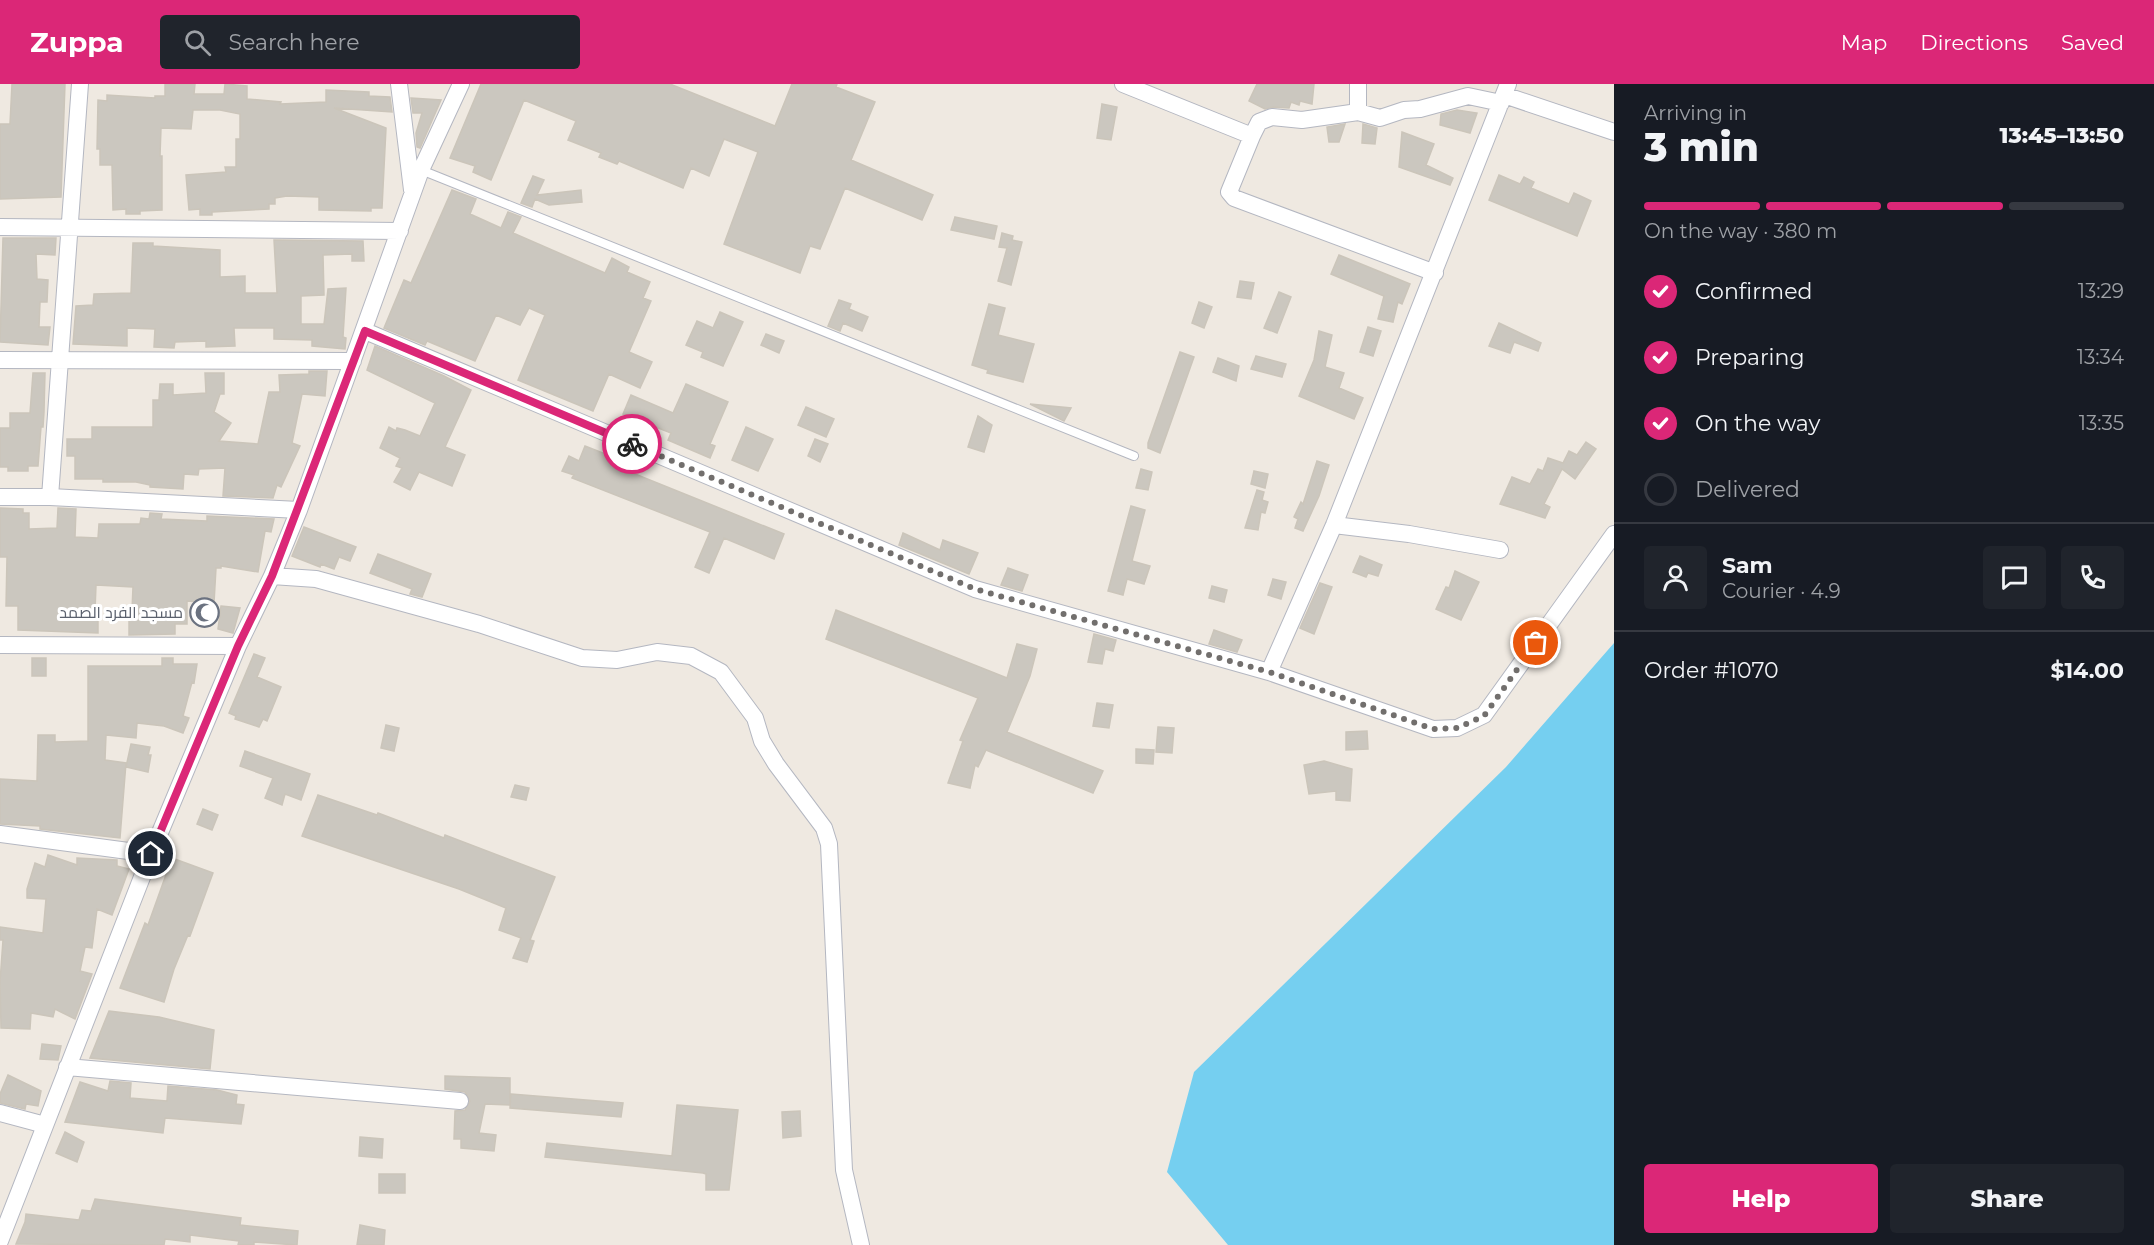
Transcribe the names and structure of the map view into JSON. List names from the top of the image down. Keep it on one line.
{"places":{"mosque":["مسجد الفرد الصمد"]},"page":{"header":"Zuppa","search":"Search here","nav":["Map","Directions","Saved"],"heading":["3 min","Arriving in","13:45–13:50"],"panel":["Sam","Courier · 4.9","Order #1070","$14.00"],"bar":"On the way · 380 m","list":[["Confirmed","13:29"],["Preparing","13:34"],["On the way","13:35"],"Delivered"],"buttons":["Help","Share"]}}
